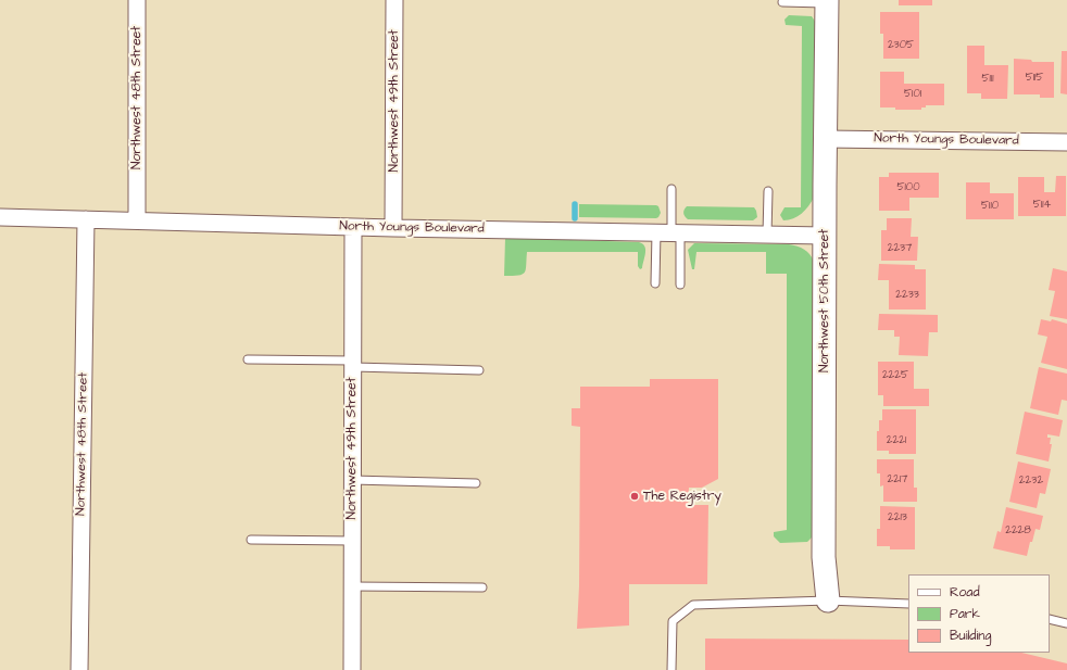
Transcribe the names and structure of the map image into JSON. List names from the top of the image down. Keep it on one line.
{"streets":{"street":["Northwest 48th Street","Northwest 49th Street","North Youngs Boulevard","Northwest 50th Street"]},"crossings":[["Northwest 48th Street","North Youngs Boulevard"],["Northwest 49th Street","North Youngs Boulevard"],["North Youngs Boulevard","Northwest 50th Street"]],"places":["The Registry"],"house_numbers":["2305","5115","5111","5101","5100","5114","5110","2237","2233","2225","2221","2217","2232","2213","2228"],"legend":["Road","Park","Building"]}
